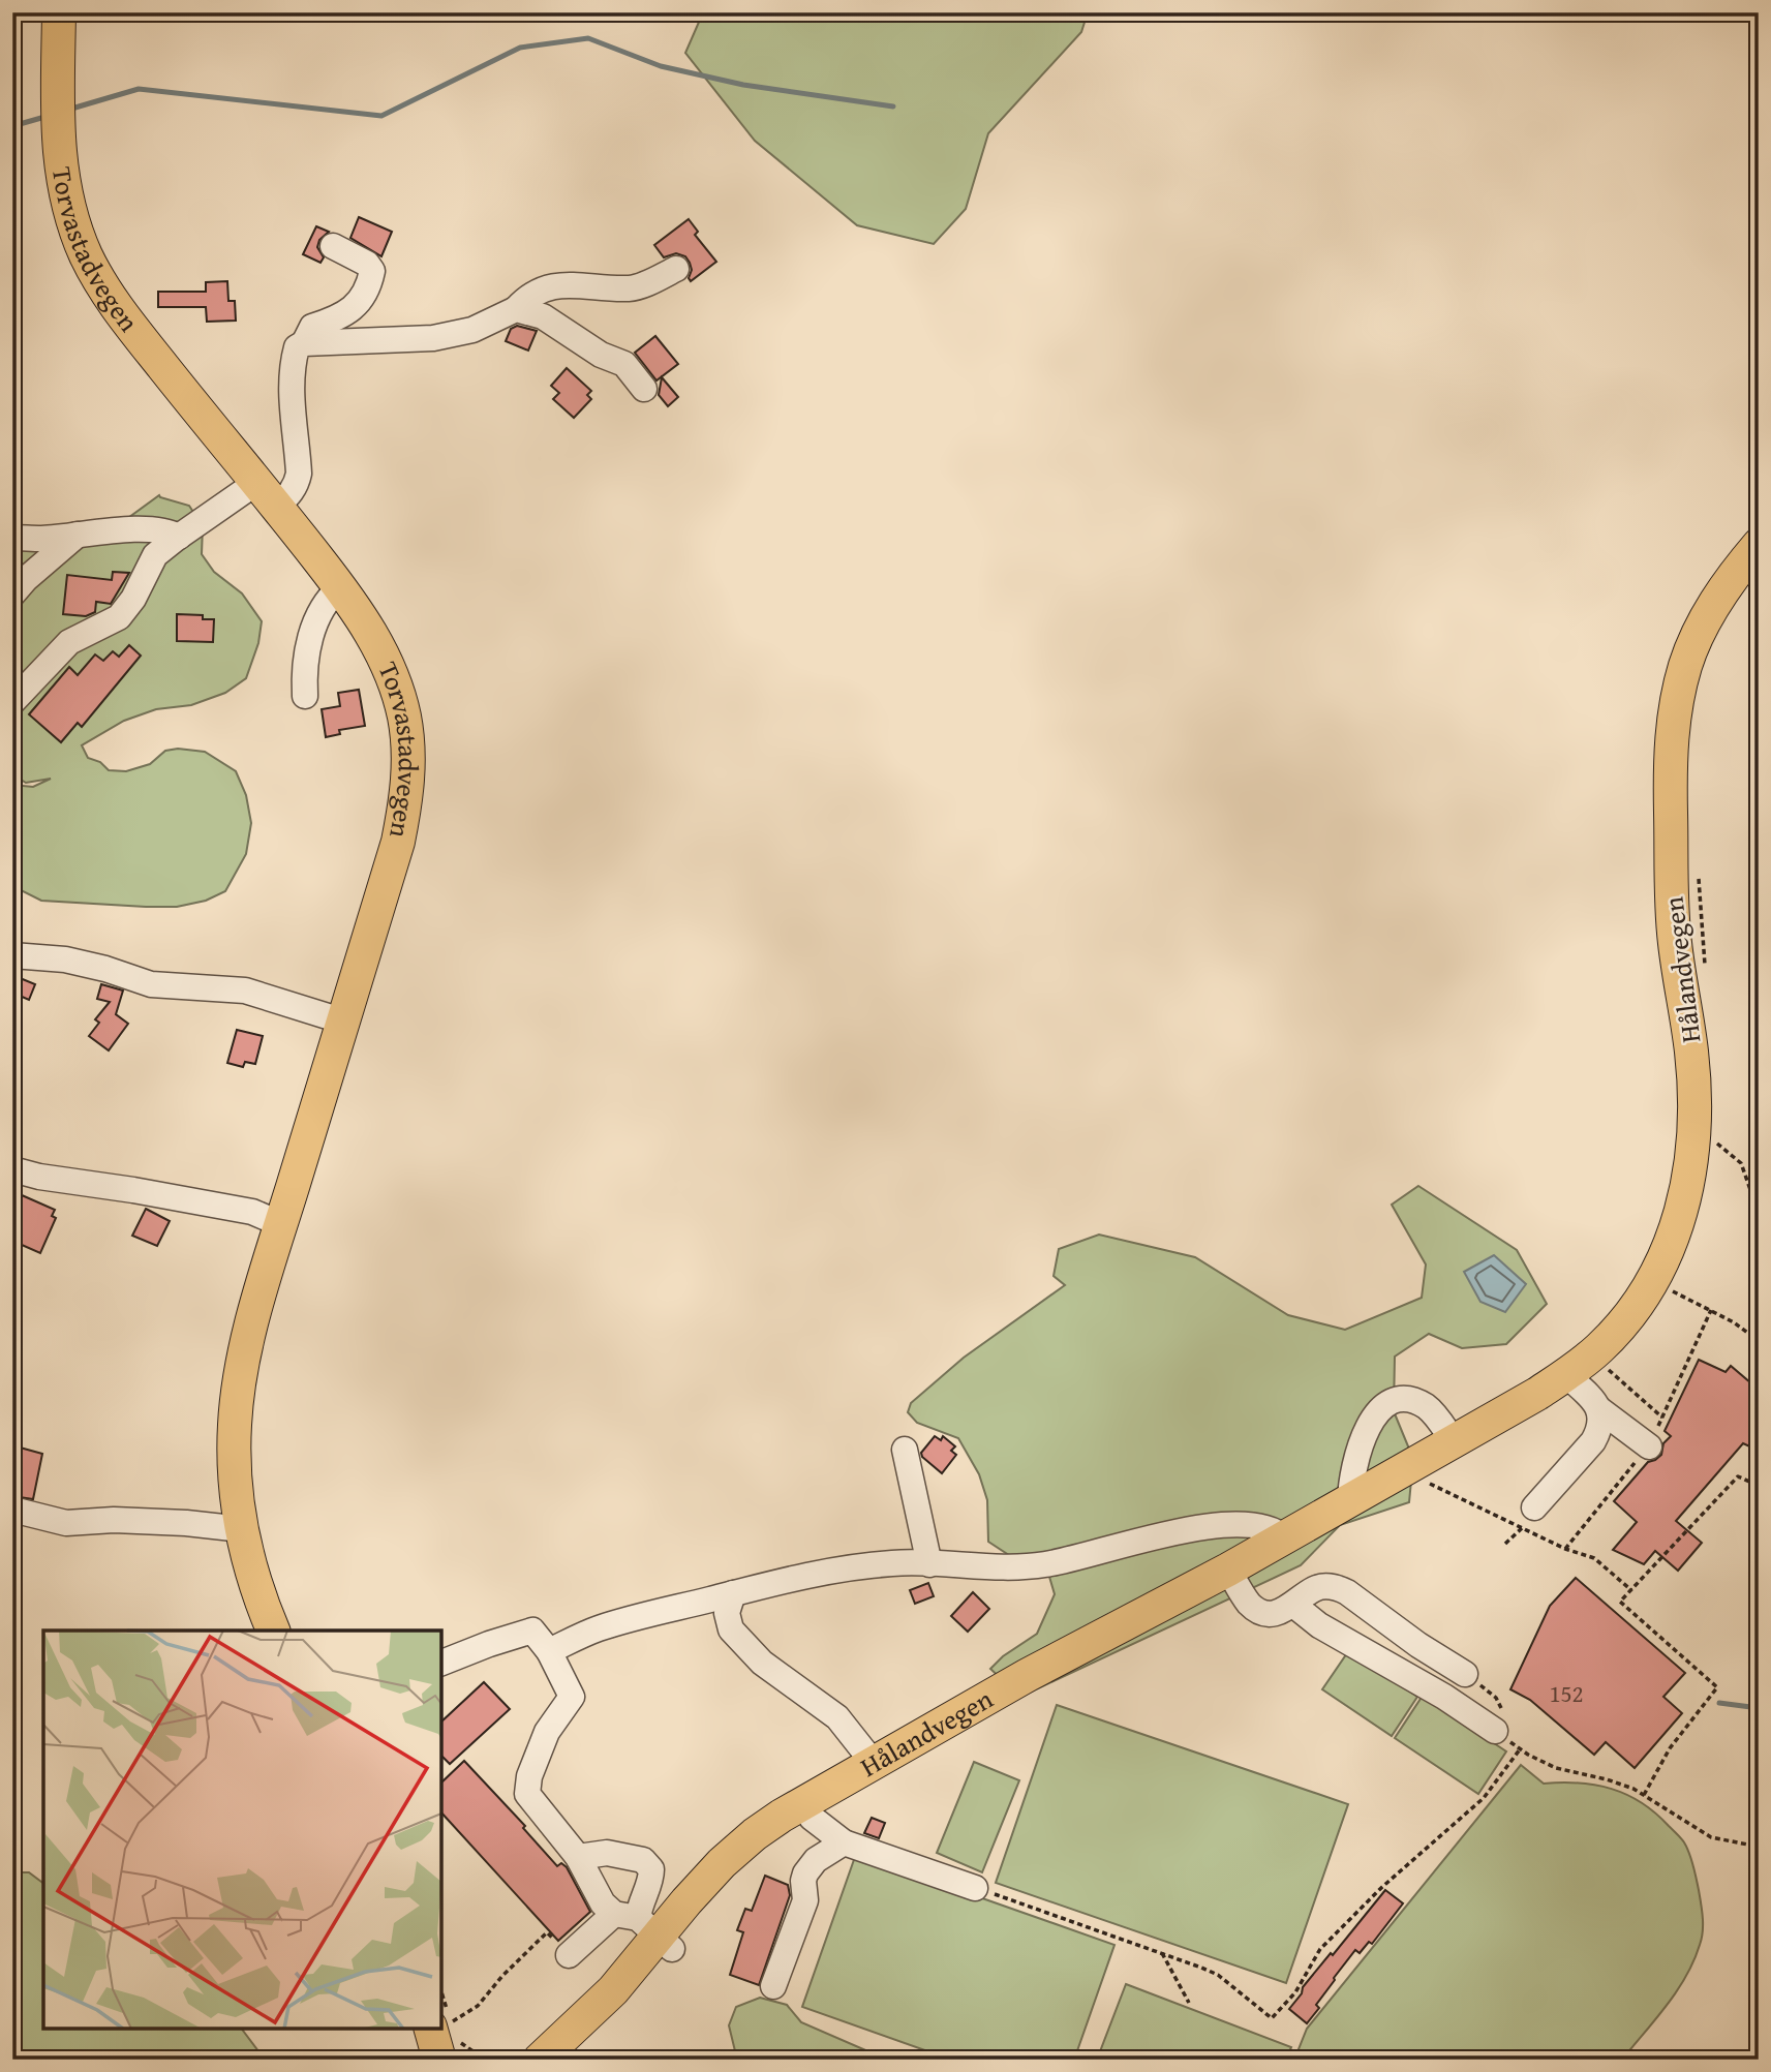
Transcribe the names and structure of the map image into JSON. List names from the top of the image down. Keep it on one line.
{"streets":{"main road":["Torvastadvegen","Hålandvegen"]},"house_numbers":["152"]}
